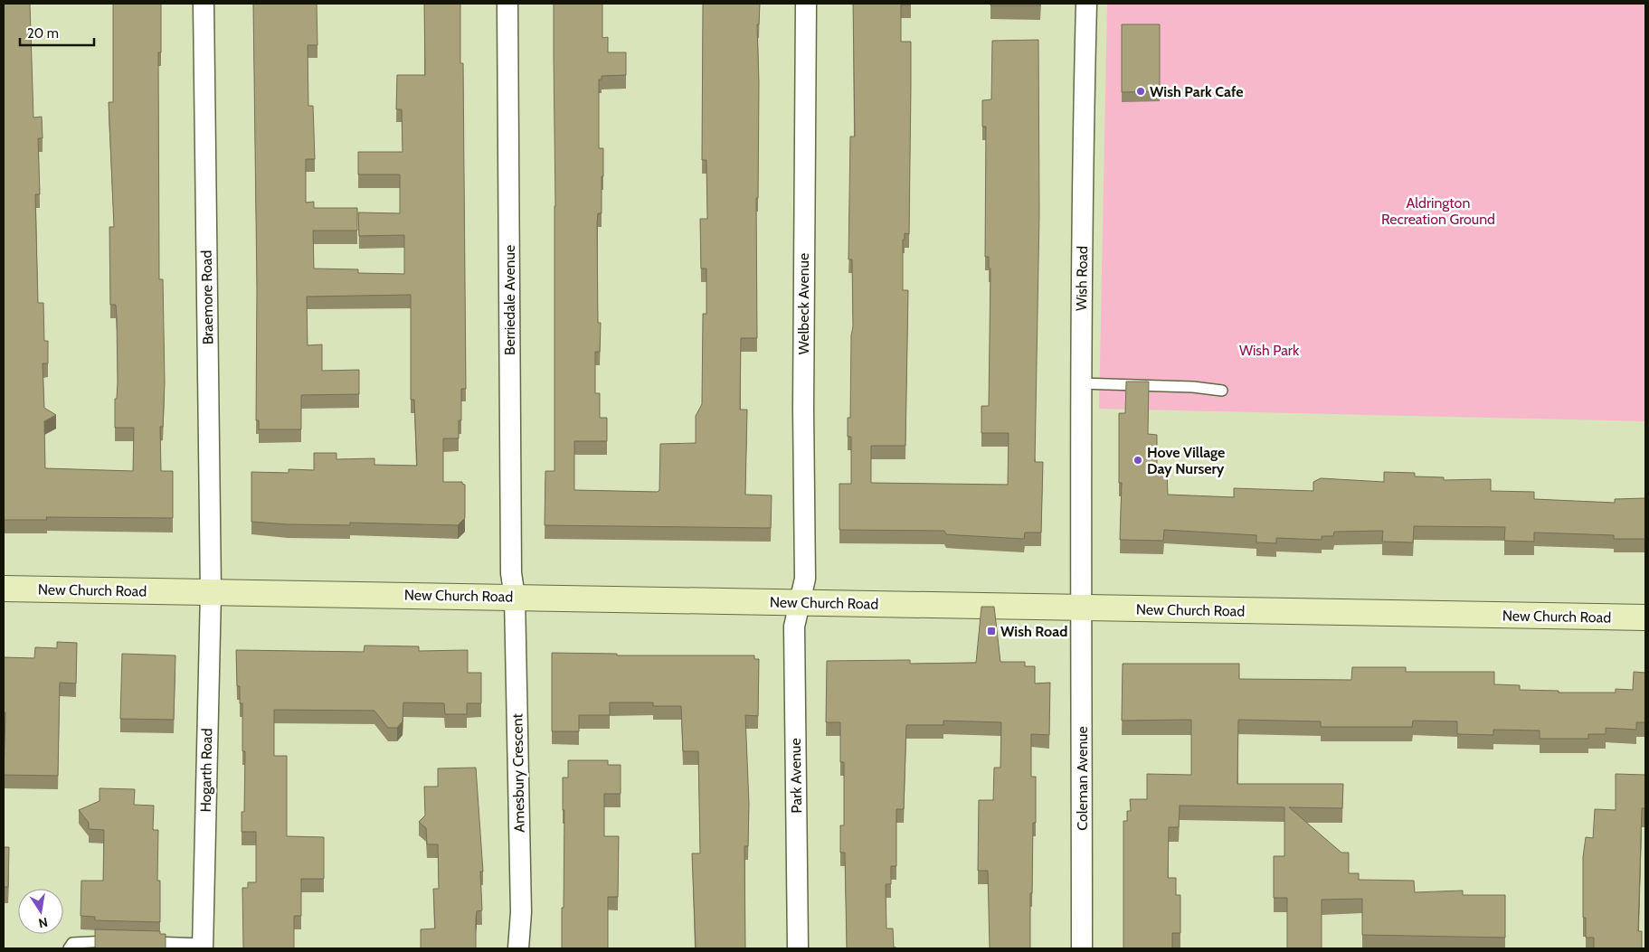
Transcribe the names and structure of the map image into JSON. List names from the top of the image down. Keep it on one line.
{"streets":{"main road":["New Church Road"],"street":["Wish Road","Braemore Road","Berriedale Avenue","Welbeck Avenue","Hogarth Road","Amesbury Crescent","Park Avenue","Coleman Avenue"]},"crossings":[["Wish Road","New Church Road"],["Wish Road","Coleman Avenue"],["Braemore Road","New Church Road"],["Braemore Road","Hogarth Road"],["Berriedale Avenue","New Church Road"],["Berriedale Avenue","Amesbury Crescent"],["Welbeck Avenue","New Church Road"],["Welbeck Avenue","Park Avenue"],["New Church Road","Hogarth Road"],["New Church Road","Amesbury Crescent"],["New Church Road","Park Avenue"],["New Church Road","Coleman Avenue"]],"parks":["Aldrington Recreation Ground","Wish Park"],"places":{"other":["Wish Park Cafe","Hove Village Day Nursery"],"transit":["Wish Road"]},"scale_bar":"20 m","north":"bottom"}
